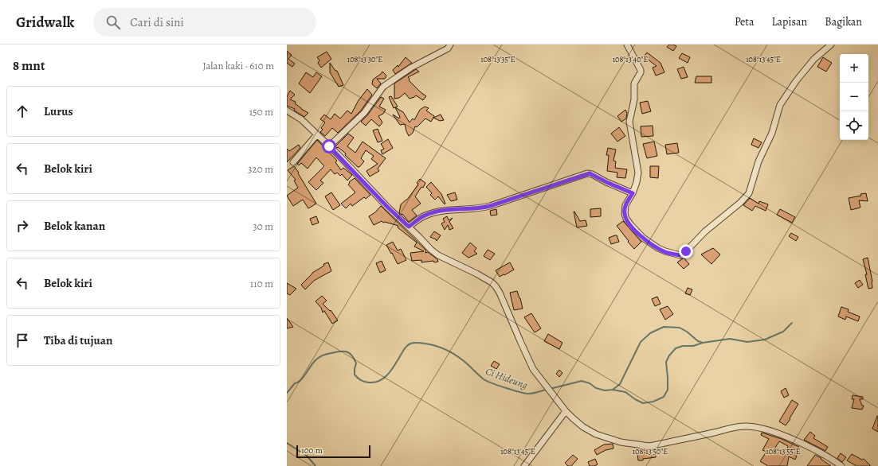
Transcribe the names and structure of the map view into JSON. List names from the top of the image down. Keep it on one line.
{"water":["Ci Hideung"],"scale_bar":"100 m","page":{"header":"Gridwalk","search":"Cari di sini","nav":["Peta","Lapisan","Bagikan"],"heading":["8 mnt","Jalan kaki · 610 m"],"map_buttons":["+","−"],"list":[["Lurus","150 m"],["Belok kiri","320 m"],["Belok kanan","30 m"],["Belok kiri","110 m"],"Tiba di tujuan"],"scale":"100 m"},"coordinates":["108°13'30\"E","108°13'35\"E","108°13'40\"E","108°13'45\"E","108°13'50\"E","108°13'55\"E"]}
